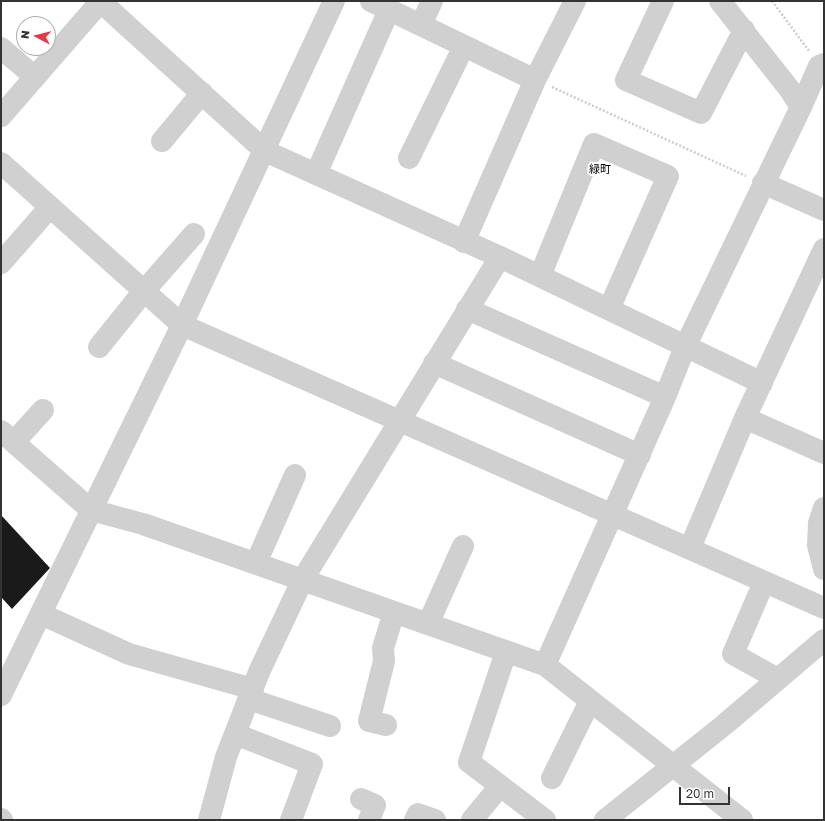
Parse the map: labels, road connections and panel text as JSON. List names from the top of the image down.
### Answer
{
  "districts": ["緑町"],
  "scale_bar": "20 m",
  "north": "left"
}
